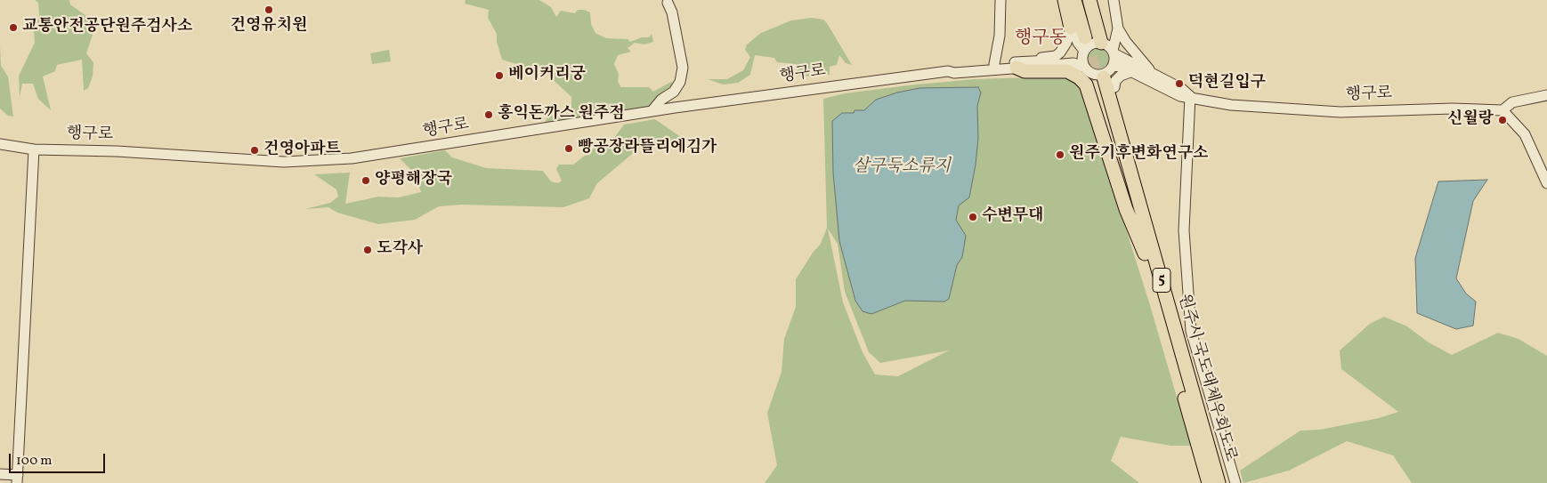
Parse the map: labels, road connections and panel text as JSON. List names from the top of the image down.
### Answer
{
  "streets": {
    "highway": ["5", "원주시 국도대체우회도로"],
    "street": ["행구로"]
  },
  "crossings": [
    ["행구로", "원주시 국도대체우회도로"]
  ],
  "districts": ["행구동"],
  "water": ["살구둑소류지"],
  "places": [
    "건영유치원",
    "교통안전공단원주검사소",
    "베이커리궁",
    "덕현길입구",
    "홍익돈까스 원주점",
    "신월랑",
    "빵공장라뜰리에김가",
    "건영아파트",
    "원주기후변화연구소",
    "양평해장국",
    "수변무대",
    "도각사"
  ],
  "scale_bar": "100 m"
}
